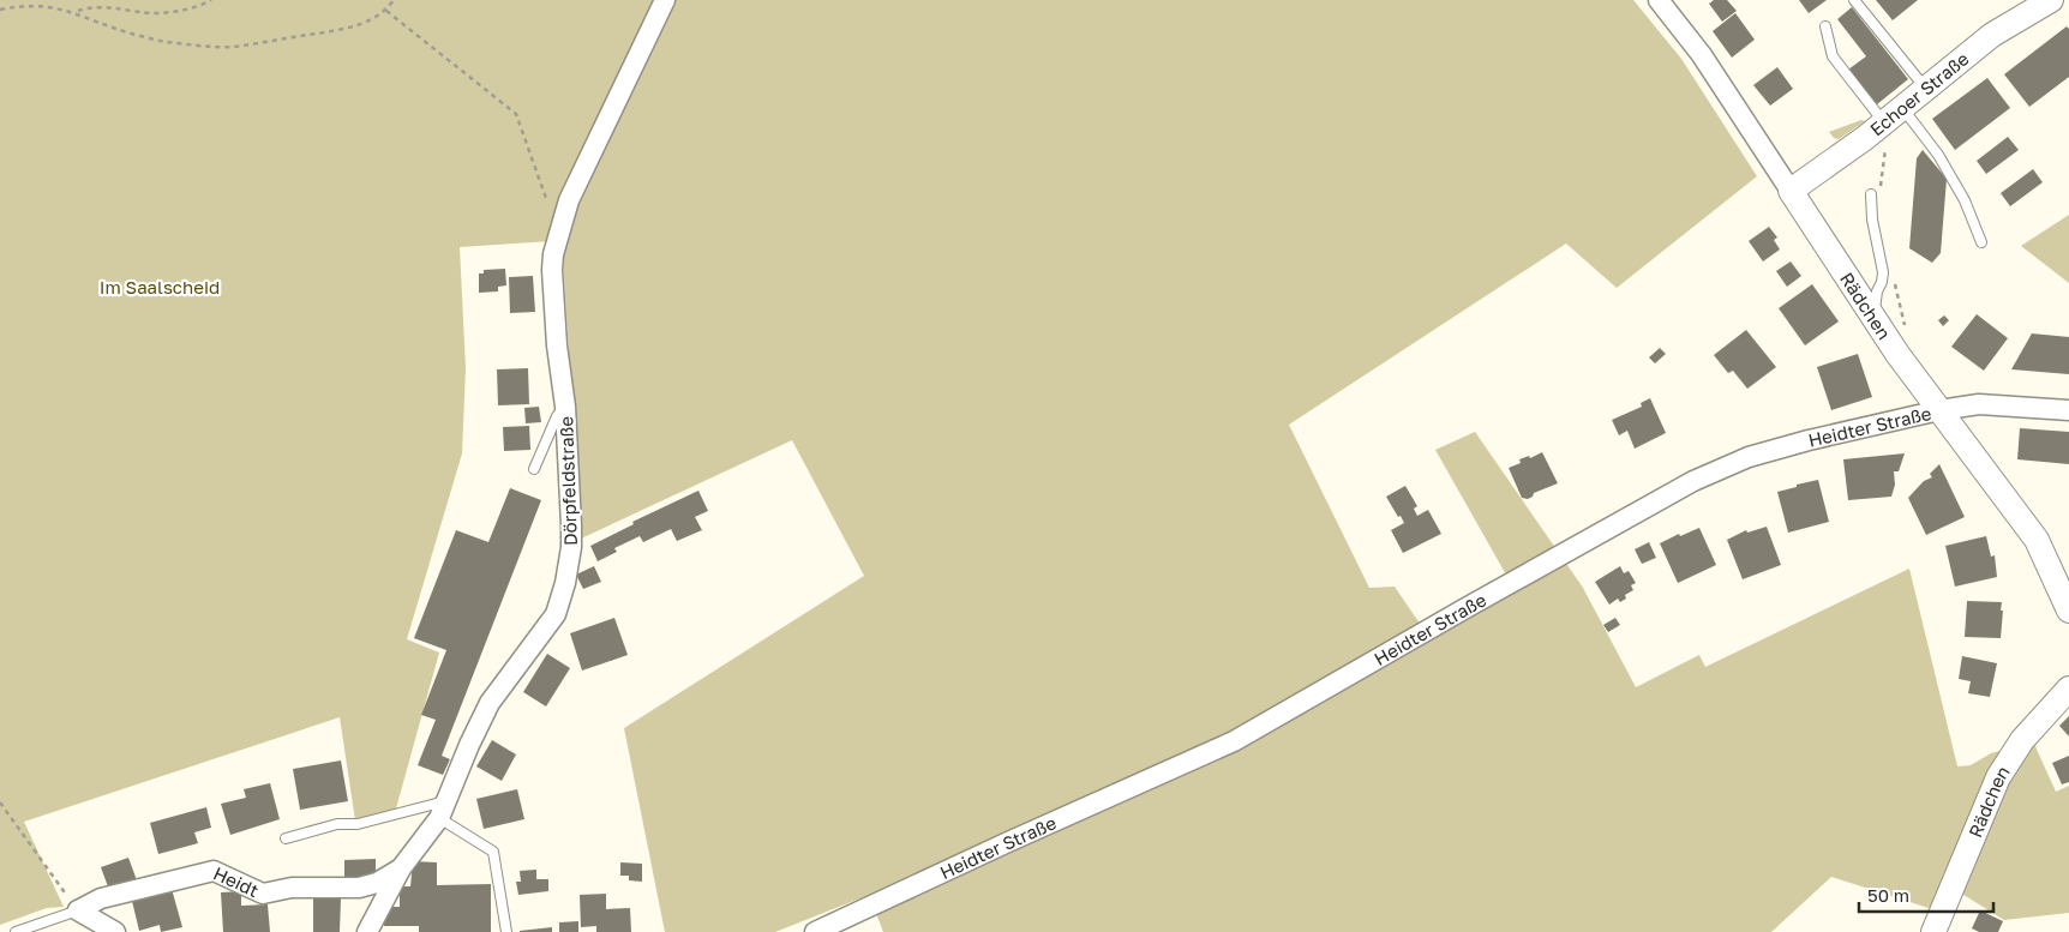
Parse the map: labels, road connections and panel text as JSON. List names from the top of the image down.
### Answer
{
  "streets": {
    "street": [
      "Echoer Straße",
      "Rädchen",
      "Heidter Straße",
      "Dörpfeldstraße",
      "Heidt"
    ]
  },
  "crossings": [
    ["Echoer Straße", "Rädchen"],
    ["Rädchen", "Heidter Straße"],
    ["Dörpfeldstraße", "Heidt"]
  ],
  "parks": ["Im Saalscheid"],
  "scale_bar": "50 m"
}
